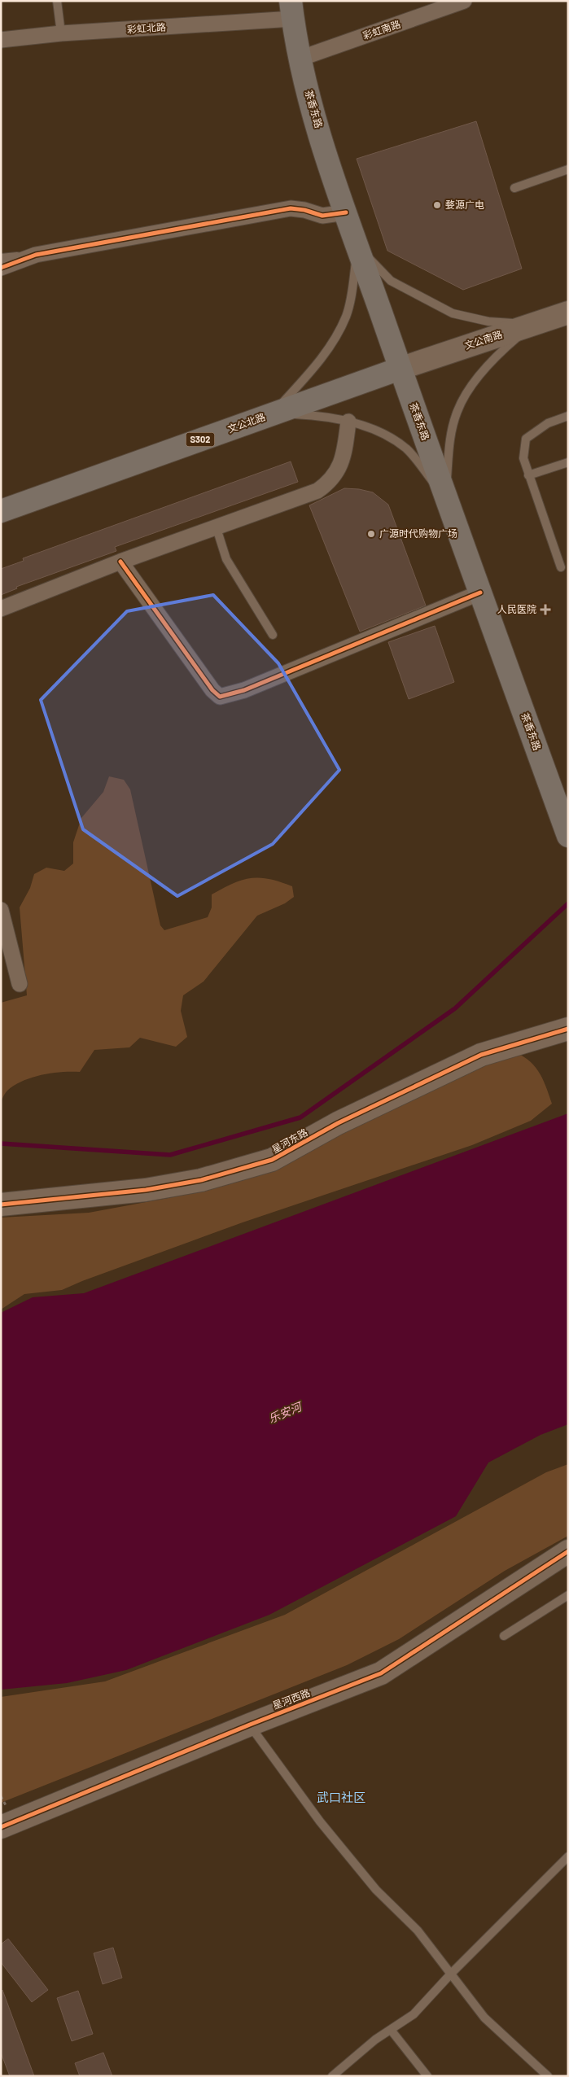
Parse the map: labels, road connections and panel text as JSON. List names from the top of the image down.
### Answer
{
  "streets": {
    "main road": ["茶香东路", "文公北路", "S302"],
    "street": [
      "彩虹北路",
      "彩虹南路",
      "文公南路",
      "星河东路",
      "星河西路"
    ]
  },
  "crossings": [
    ["彩虹北路", "茶香东路"],
    ["彩虹南路", "茶香东路"],
    ["茶香东路", "文公南路"],
    ["茶香东路", "文公北路"],
    ["文公南路", "文公北路"]
  ],
  "districts": ["武口社区"],
  "water": ["乐安河"],
  "places": {
    "other": ["婺源广电", "广源时代购物广场"],
    "health": ["人民医院"]
  }
}
